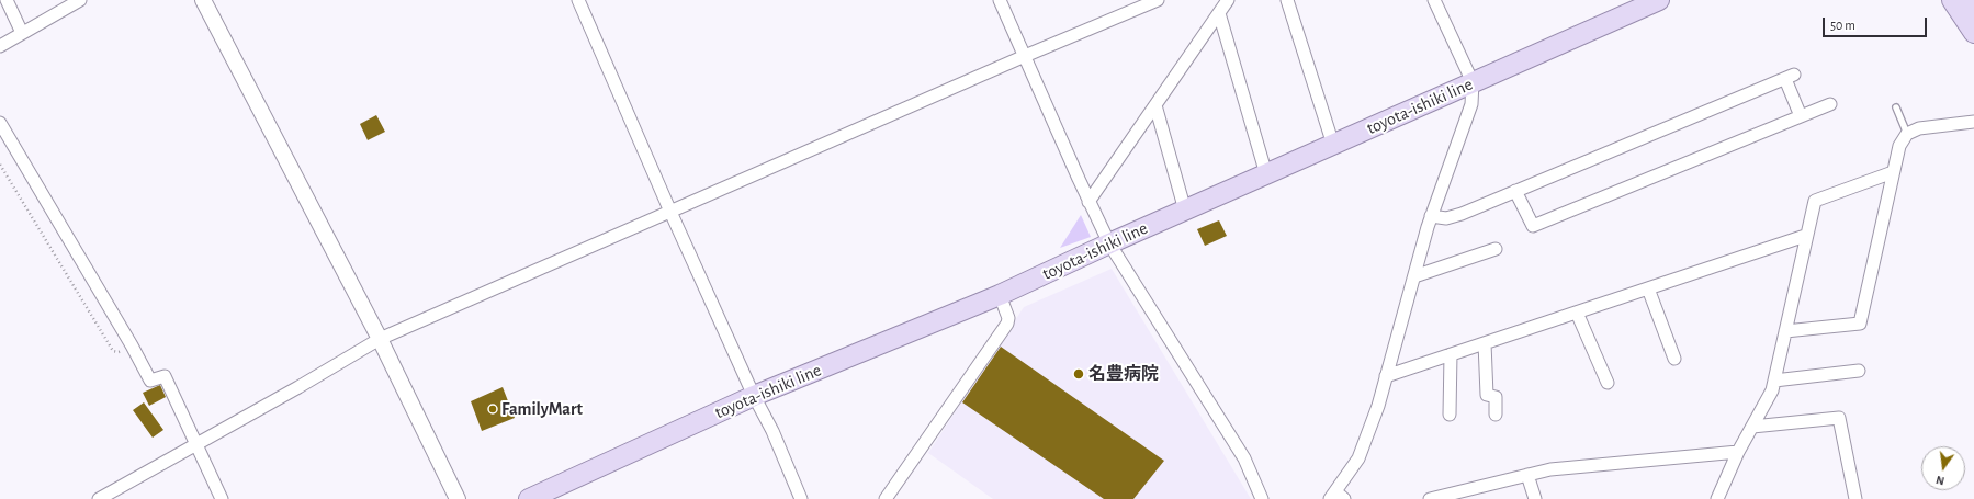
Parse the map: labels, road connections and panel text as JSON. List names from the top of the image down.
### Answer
{
  "streets": {
    "main road": ["toyota-ishiki line"]
  },
  "places": ["名豊病院", "FamilyMart"],
  "scale_bar": "50 m",
  "north": "bottom"
}
